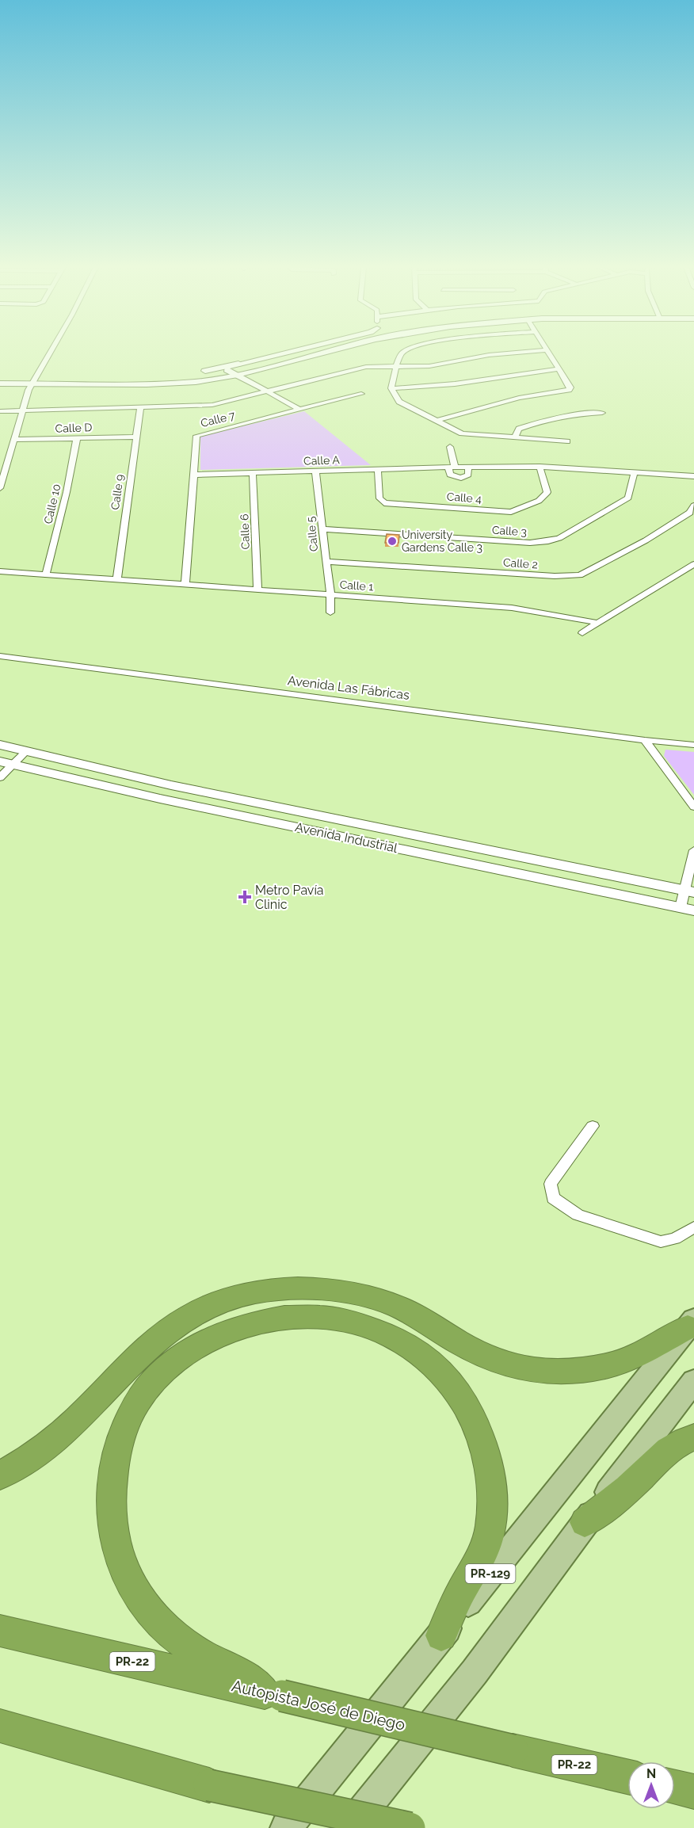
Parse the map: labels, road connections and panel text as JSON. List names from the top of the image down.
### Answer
{
  "streets": {
    "highway": ["PR-22", "Autopista José de Diego"],
    "main road": ["PR-129"],
    "street": [
      "Calle 7",
      "Calle D",
      "Calle A",
      "Calle 9",
      "Calle 4",
      "Calle 10",
      "Calle 3",
      "Calle 6",
      "Calle 5",
      "Calle 2",
      "Calle 1",
      "Avenida Las Fábricas",
      "Avenida Industrial"
    ]
  },
  "crossings": [
    ["Calle 7", "Calle A"],
    ["Calle 7", "Calle 1"],
    ["Calle D", "Calle 9"],
    ["Calle D", "Calle 10"],
    ["Calle A", "Calle 4"],
    ["Calle A", "Calle 3"],
    ["Calle A", "Calle 6"],
    ["Calle A", "Calle 5"],
    ["Calle 9", "Calle 1"],
    ["Calle 10", "Calle 1"],
    ["Calle 3", "Calle 5"],
    ["Calle 6", "Calle 1"],
    ["Calle 5", "Calle 2"],
    ["Calle 5", "Calle 1"]
  ],
  "places": {
    "other": ["University Gardens Calle 3"],
    "health": ["Metro Pavía Clinic"]
  },
  "north": "top"
}
